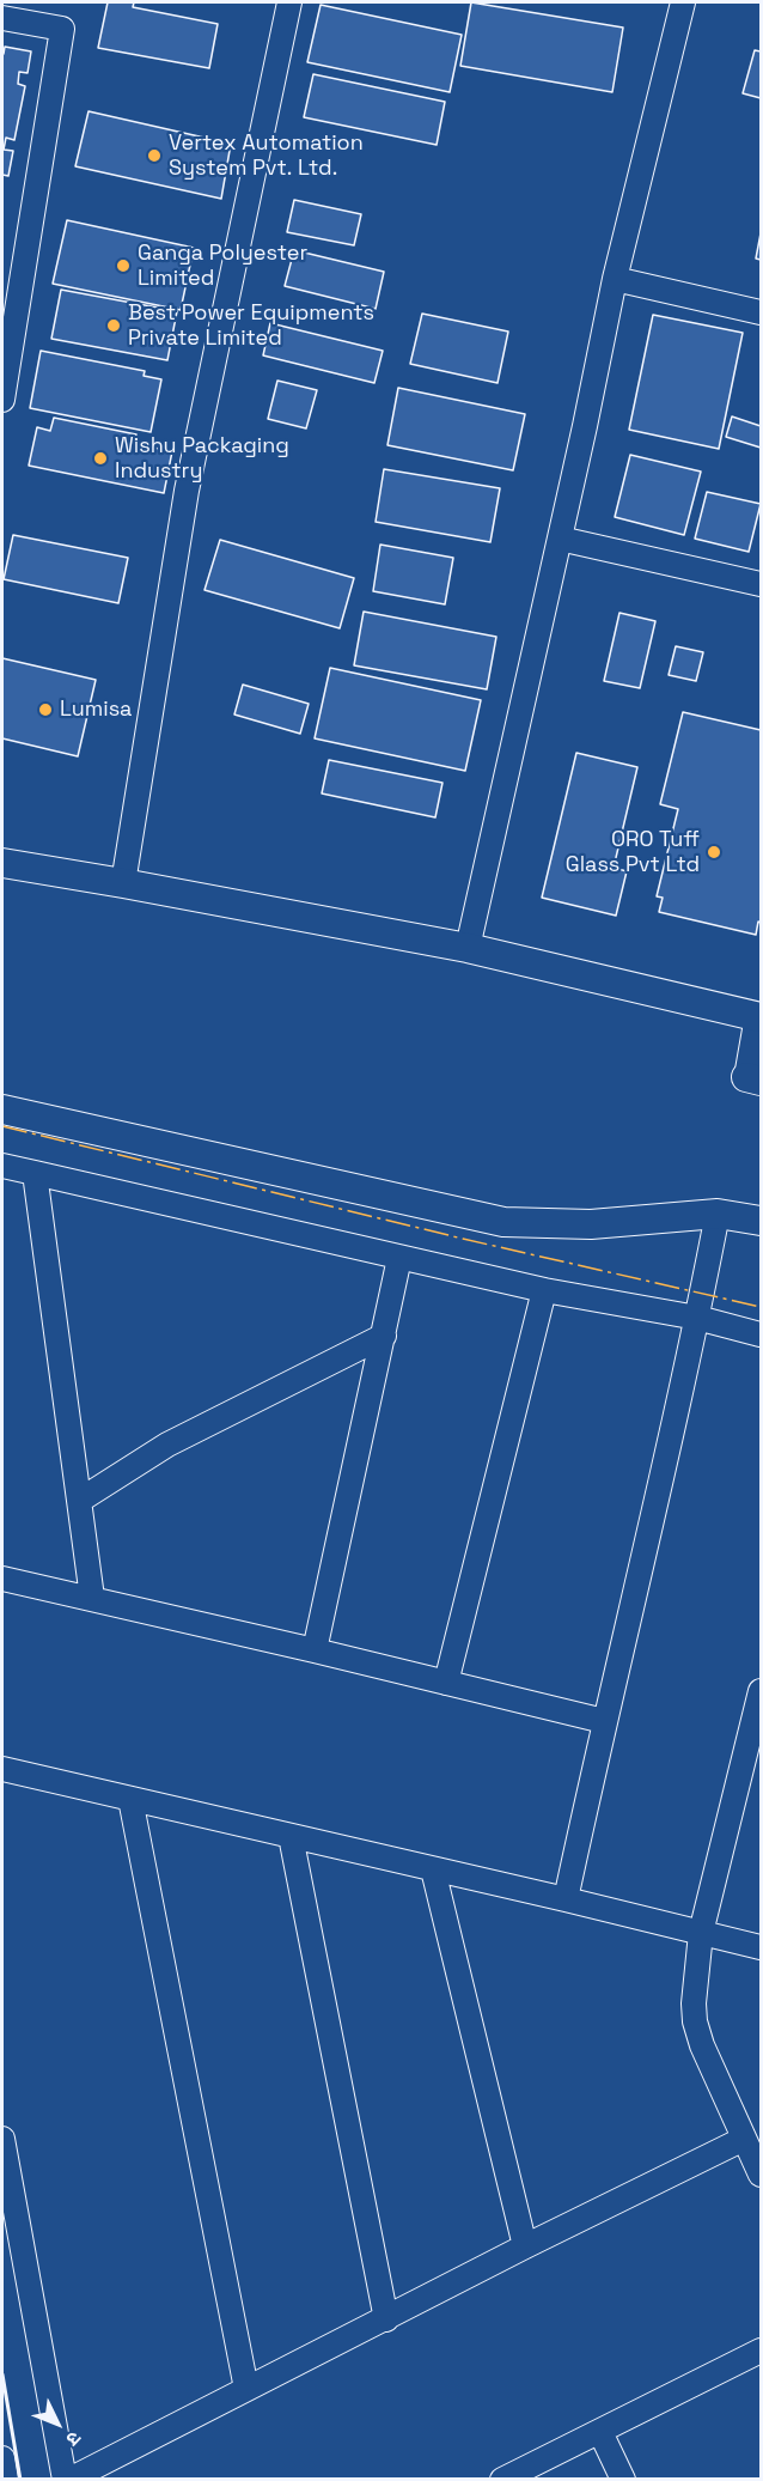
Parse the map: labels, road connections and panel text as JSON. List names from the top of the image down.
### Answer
{
  "places": [
    "Vertex Automation System Pvt. Ltd.",
    "Ganga Polyester Limited",
    "Best Power Equipments Private Limited",
    "Wishu Packaging Industry",
    "Lumisa",
    "ORO Tuff Glass Pvt Ltd"
  ],
  "north": "bottom right"
}
